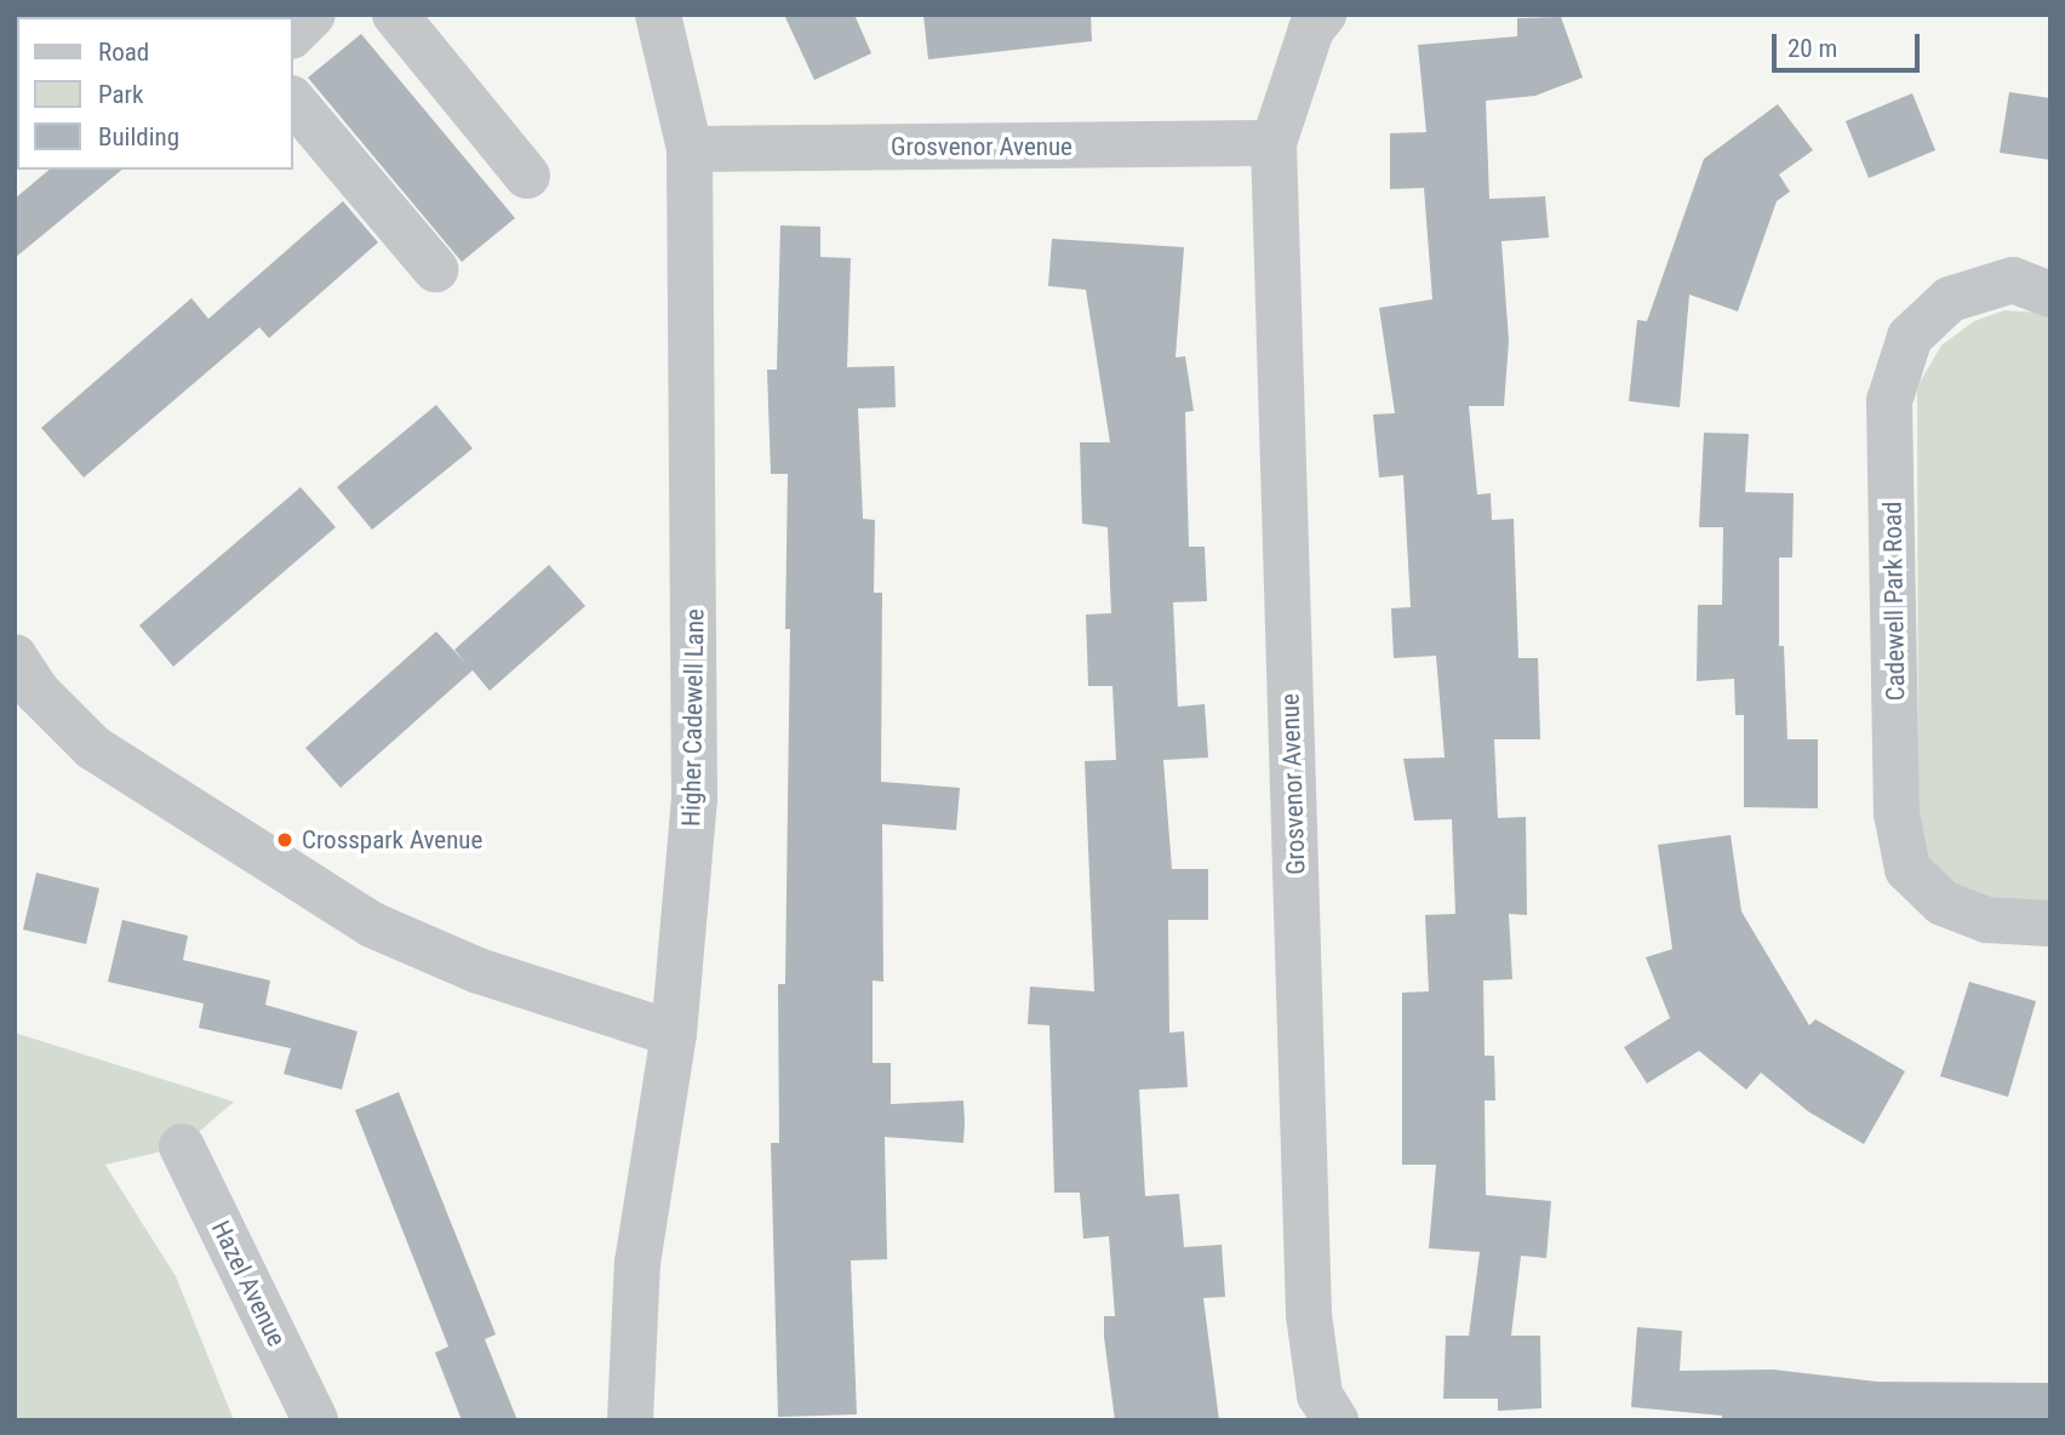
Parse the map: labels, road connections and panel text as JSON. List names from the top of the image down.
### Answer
{
  "streets": {
    "street": [
      "Grosvenor Avenue",
      "Cadewell Park Road",
      "Higher Cadewell Lane",
      "Hazel Avenue"
    ]
  },
  "crossings": [
    ["Grosvenor Avenue", "Higher Cadewell Lane"]
  ],
  "places": ["Crosspark Avenue"],
  "legend": ["Road", "Park", "Building"],
  "scale_bar": "20 m"
}
